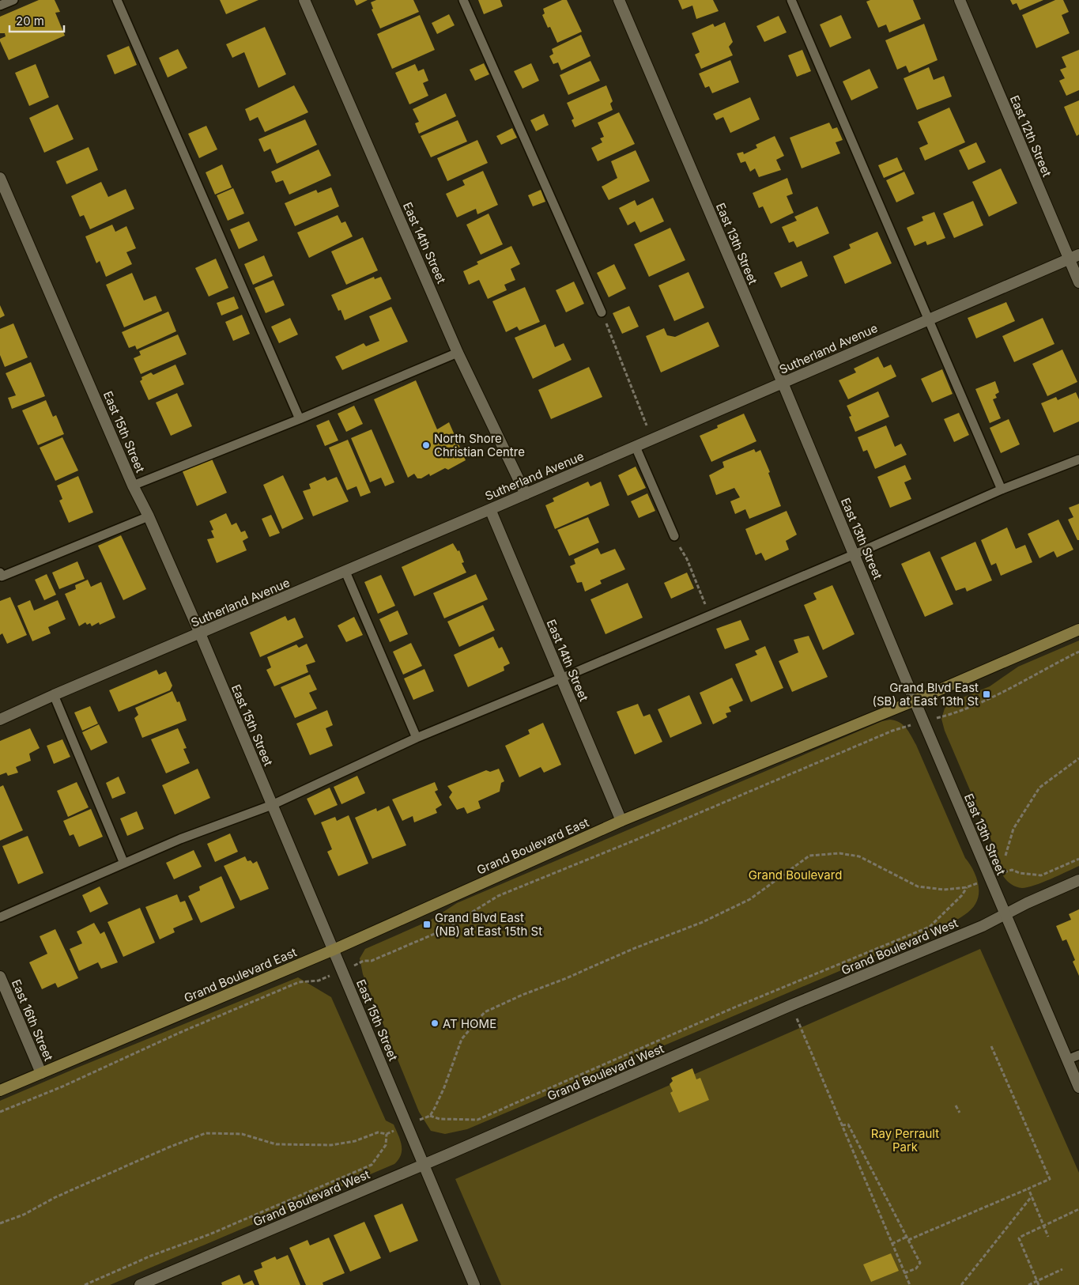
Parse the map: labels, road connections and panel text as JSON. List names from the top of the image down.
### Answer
{
  "streets": {
    "main road": ["Grand Boulevard East"],
    "street": [
      "East 12th Street",
      "East 14th Street",
      "East 13th Street",
      "Sutherland Avenue",
      "East 15th Street",
      "Grand Boulevard West",
      "East 16th Street"
    ]
  },
  "crossings": [
    ["East 12th Street", "Sutherland Avenue"],
    ["East 14th Street", "Sutherland Avenue"],
    ["East 14th Street", "Grand Boulevard East"],
    ["East 13th Street", "Sutherland Avenue"],
    ["East 13th Street", "Grand Boulevard East"],
    ["East 13th Street", "Grand Boulevard West"],
    ["Sutherland Avenue", "East 15th Street"],
    ["East 15th Street", "Grand Boulevard East"],
    ["East 15th Street", "Grand Boulevard West"],
    ["Grand Boulevard East", "East 16th Street"]
  ],
  "parks": ["Grand Boulevard", "Ray Perrault Park"],
  "places": {
    "other": ["North Shore Christian Centre", "AT HOME"],
    "transit": ["Grand Blvd East (SB) at East 13th St", "Grand Blvd East (NB) at East 15th St"]
  },
  "scale_bar": "20 m"
}
